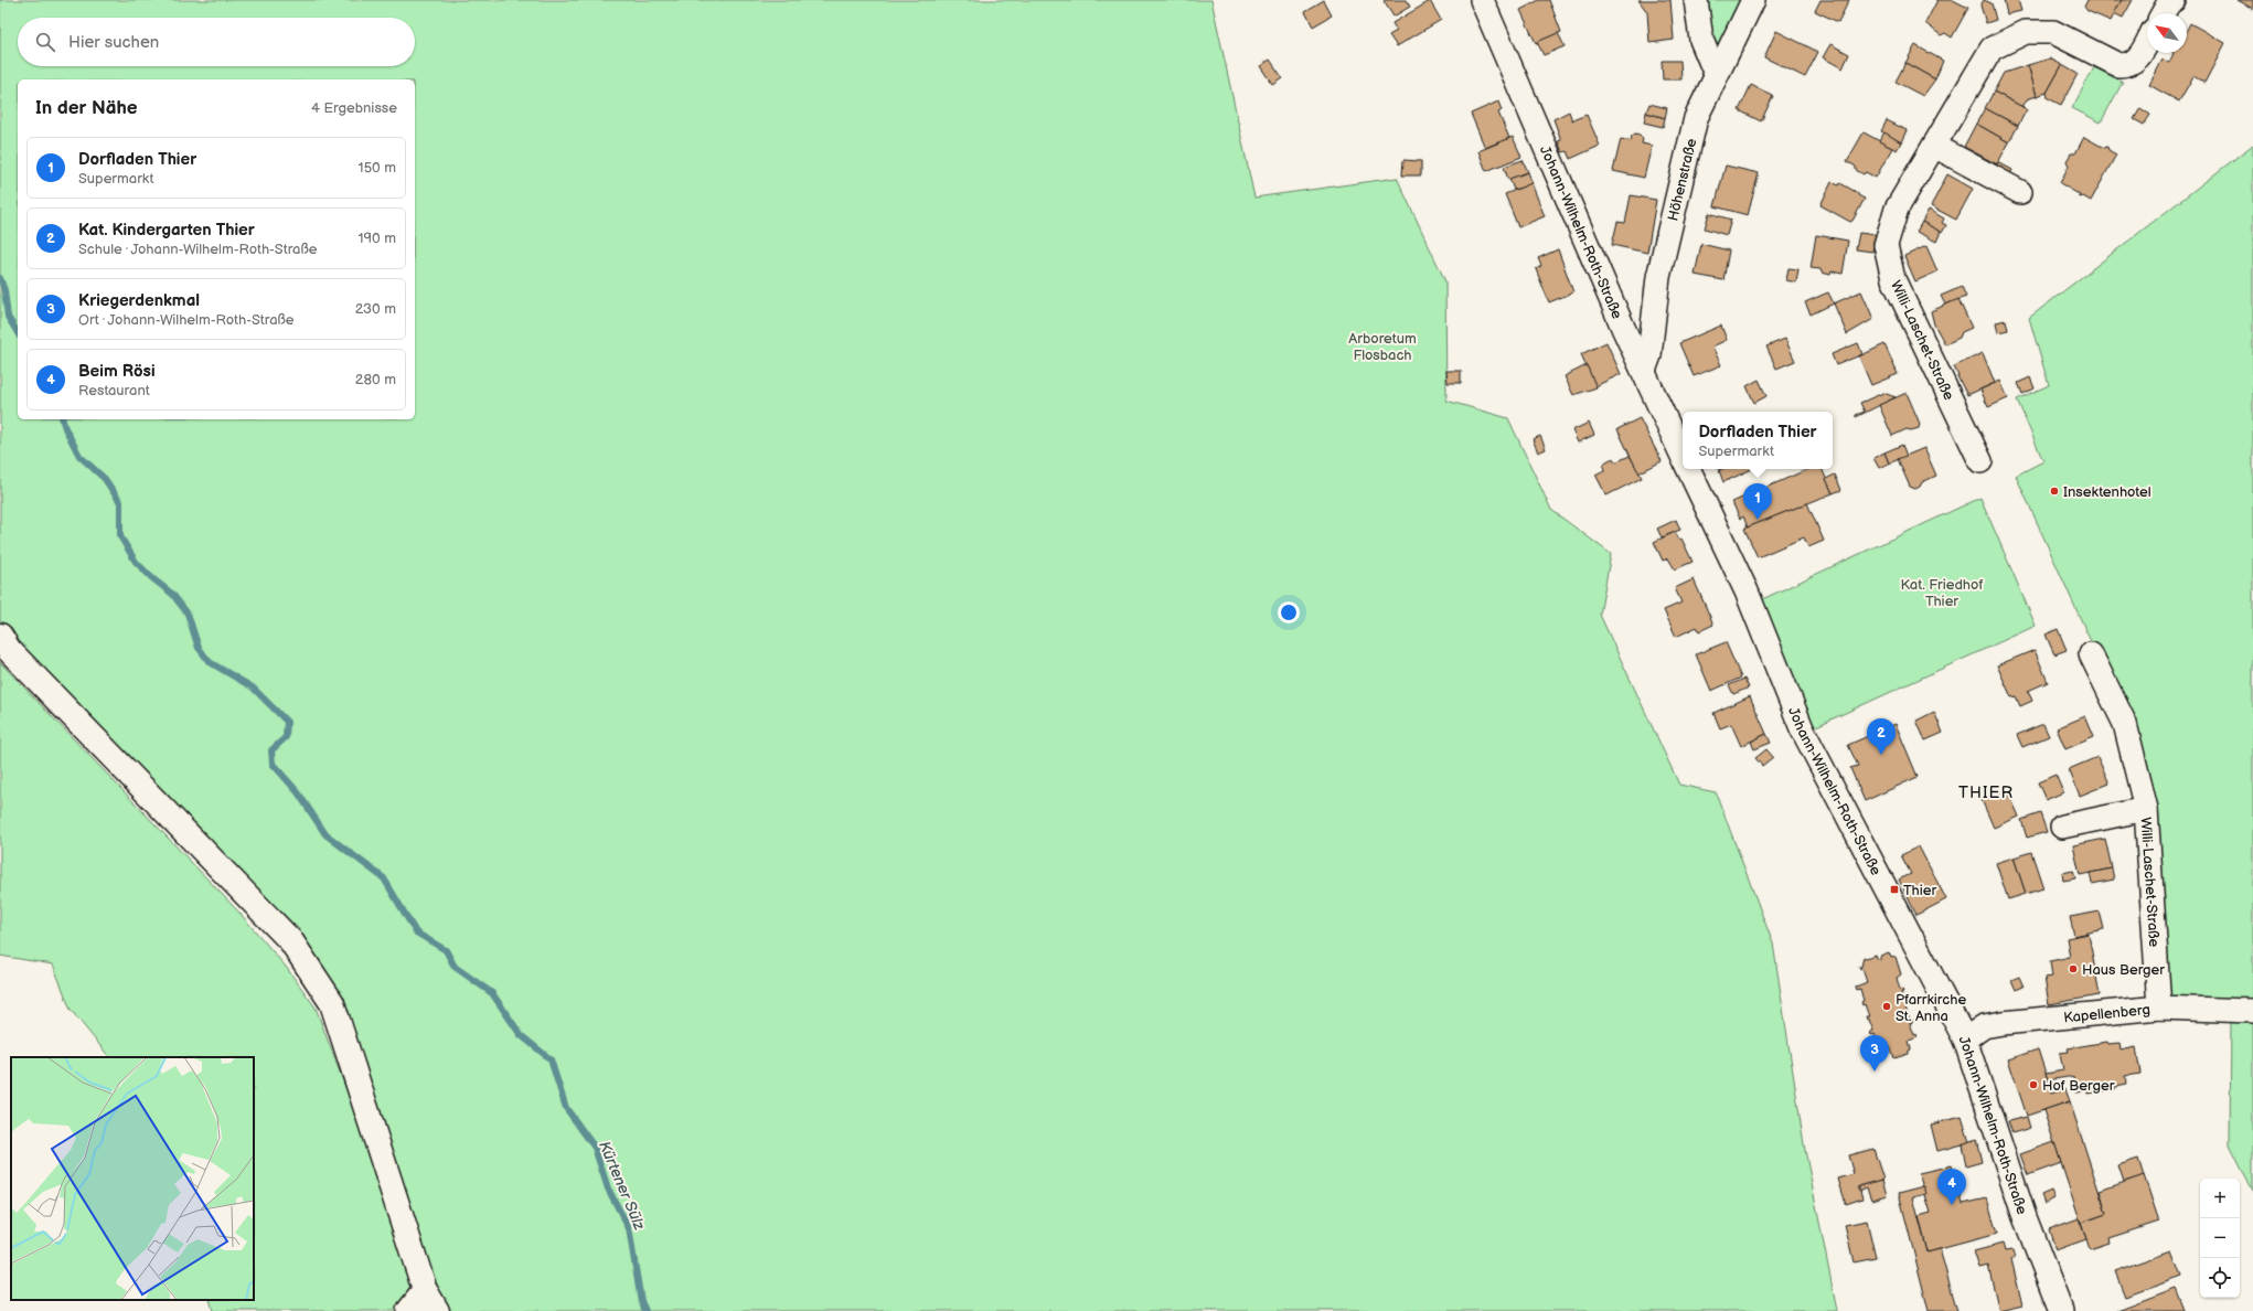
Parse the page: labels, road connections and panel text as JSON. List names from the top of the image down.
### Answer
{
  "streets": {
    "street": [
      "Höhenstraße",
      "Johann-Wilhelm-Roth-Straße",
      "Willi-Laschet-Straße",
      "Kapellenberg"
    ]
  },
  "crossings": [
    ["Höhenstraße", "Johann-Wilhelm-Roth-Straße"],
    ["Johann-Wilhelm-Roth-Straße", "Kapellenberg"],
    ["Willi-Laschet-Straße", "Kapellenberg"]
  ],
  "districts": ["THIER"],
  "water": ["Kürtener Sülz"],
  "parks": ["Arboretum Flosbach", "Kat. Friedhof Thier"],
  "places": {
    "other": [
      "Insektenhotel",
      "Haus Berger",
      "Pfarrkirche St. Anna",
      "Hof Berger"
    ],
    "transit": ["Thier"]
  },
  "north": "top left",
  "page": {
    "search": "Hier suchen",
    "heading": ["In der Nähe", "4 Ergebnisse"],
    "list": [
      {
        "mark": "1",
        "name": "Dorfladen Thier",
        "note": "Supermarkt",
        "value": "150 m"
      },
      {
        "mark": "2",
        "name": "Kat. Kindergarten Thier",
        "note": "Schule · Johann-Wilhelm-Roth-Straße",
        "value": "190 m"
      },
      {
        "mark": "3",
        "name": "Kriegerdenkmal",
        "note": "Ort · Johann-Wilhelm-Roth-Straße",
        "value": "230 m"
      },
      {
        "mark": "4",
        "name": "Beim Rösi",
        "note": "Restaurant",
        "value": "280 m"
      }
    ],
    "popup": ["Dorfladen Thier", "Supermarkt"],
    "pins": [
      "1",
      "2",
      "3",
      "4"
    ],
    "map_buttons": ["+", "−"]
  }
}
